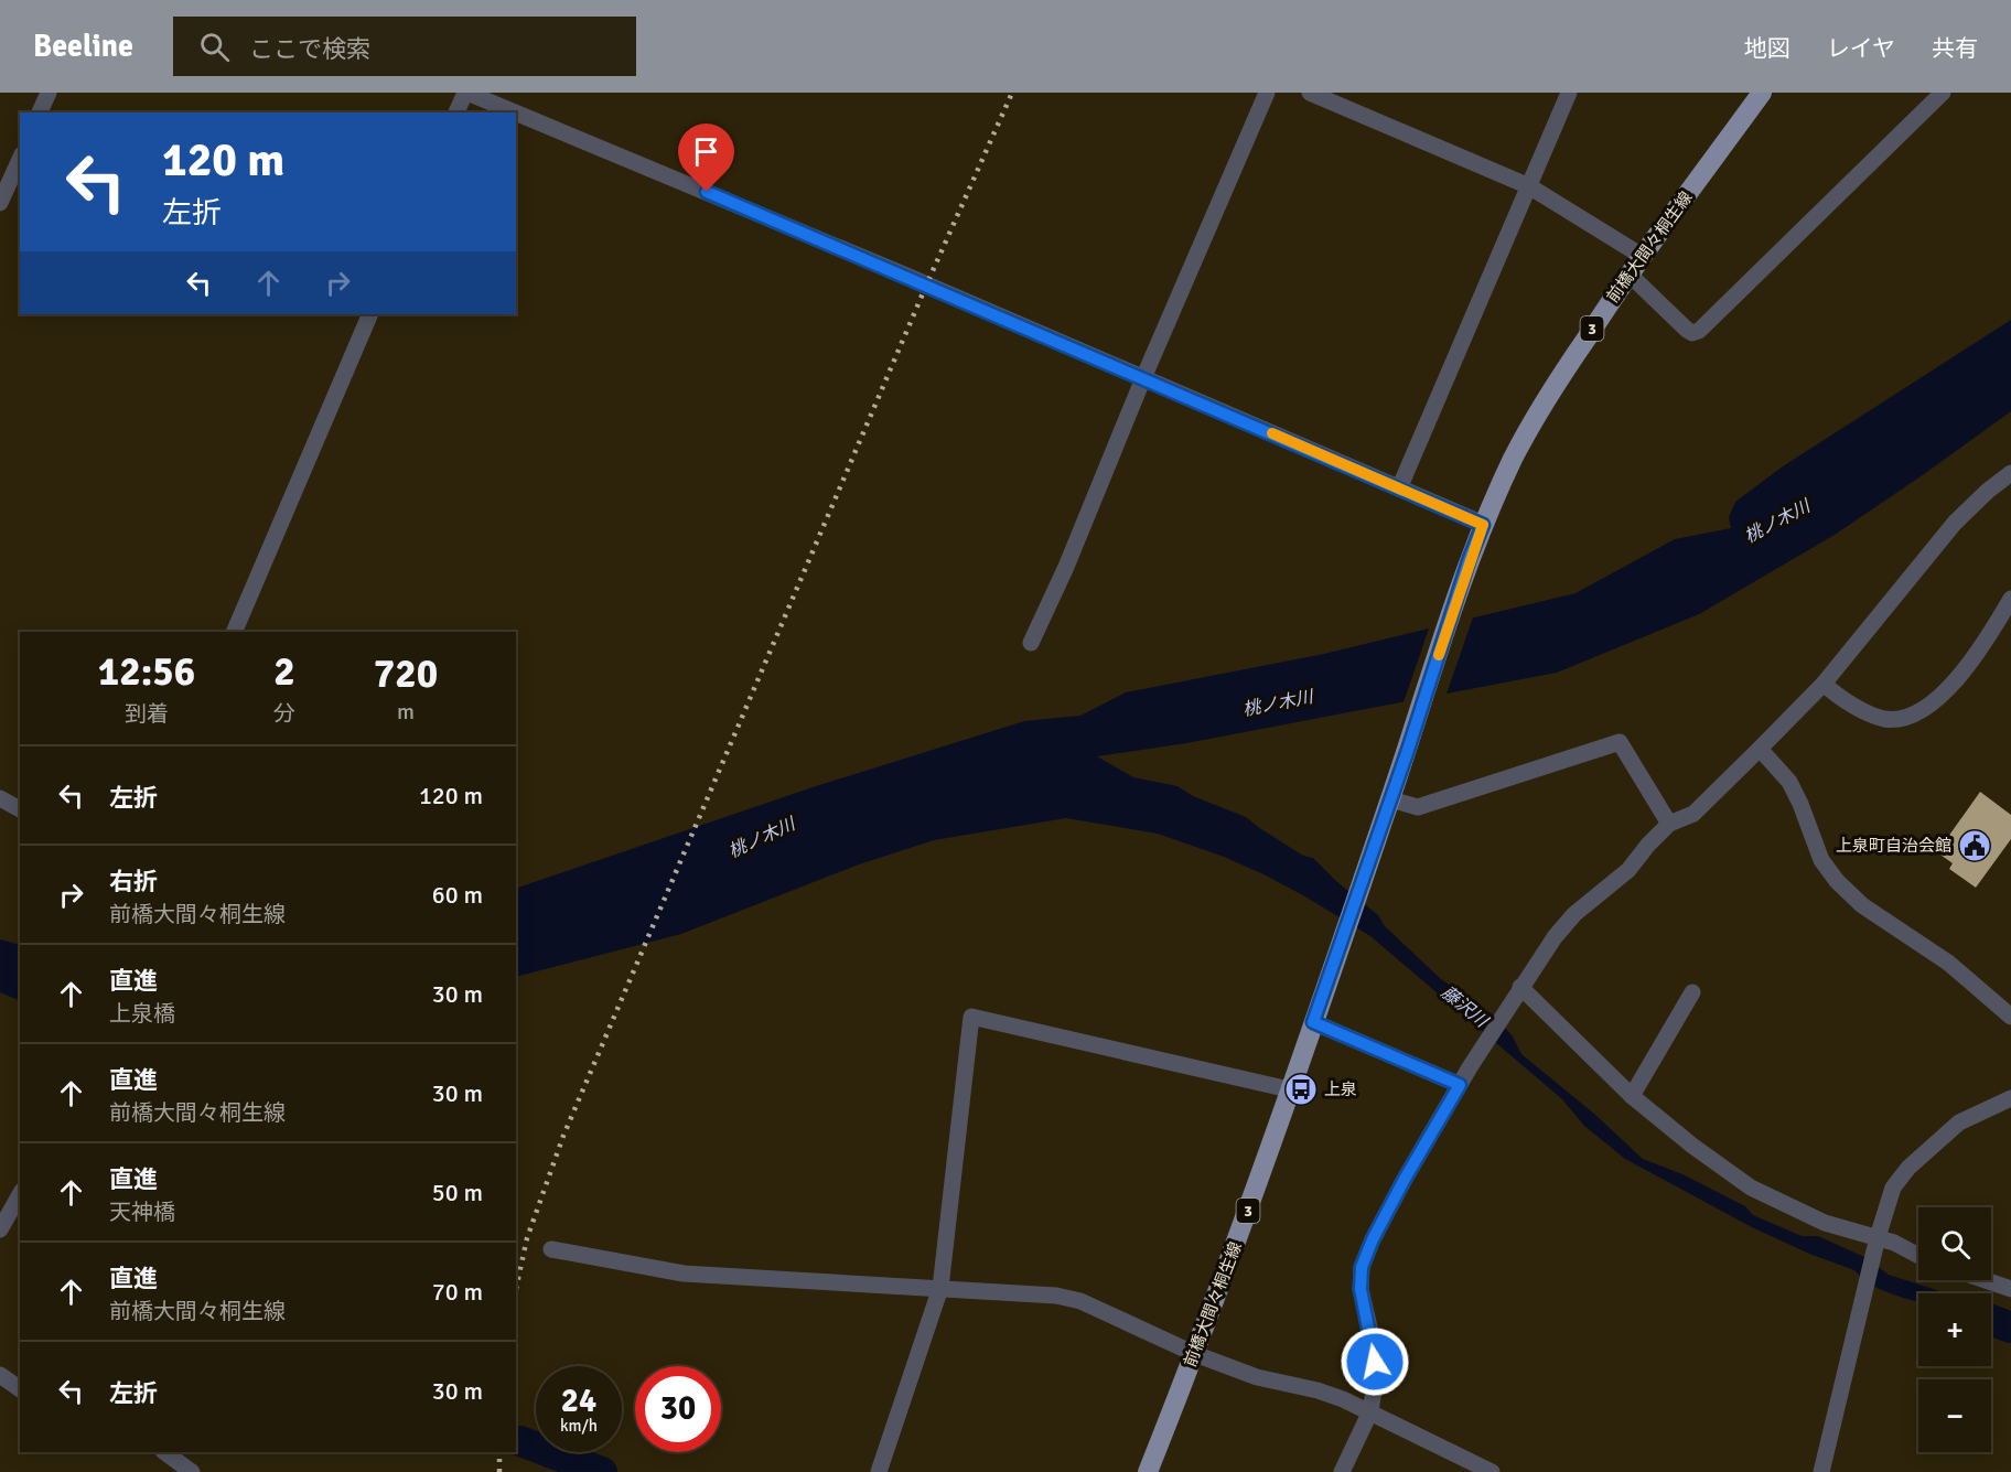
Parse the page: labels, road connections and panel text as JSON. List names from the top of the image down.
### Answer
{
  "streets": {
    "main road": ["前橋大間々桐生線", "3"]
  },
  "water": ["桃ノ木川", "藤沢川"],
  "places": {
    "public building": ["上泉町自治会館"],
    "bus stop": ["上泉"]
  },
  "page": {
    "header": "Beeline",
    "search": "ここで検索",
    "nav": ["地図", "レイヤ", "共有"],
    "turn": ["120 m", "左折"],
    "eta": [
      "12:56",
      "到着",
      "2",
      "分",
      "720",
      "m"
    ],
    "list": [
      {
        "name": "左折",
        "value": "120 m"
      },
      {
        "name": "右折",
        "note": "前橋大間々桐生線",
        "value": "60 m"
      },
      {
        "name": "直進",
        "note": "上泉橋",
        "value": "30 m"
      },
      {
        "name": "直進",
        "note": "前橋大間々桐生線",
        "value": "30 m"
      },
      {
        "name": "直進",
        "note": "天神橋",
        "value": "50 m"
      },
      {
        "name": "直進",
        "note": "前橋大間々桐生線",
        "value": "70 m"
      },
      {
        "name": "左折",
        "value": "30 m"
      }
    ],
    "map_buttons": ["+", "−"],
    "speed": "24 km/h",
    "limit": "30"
  }
}
